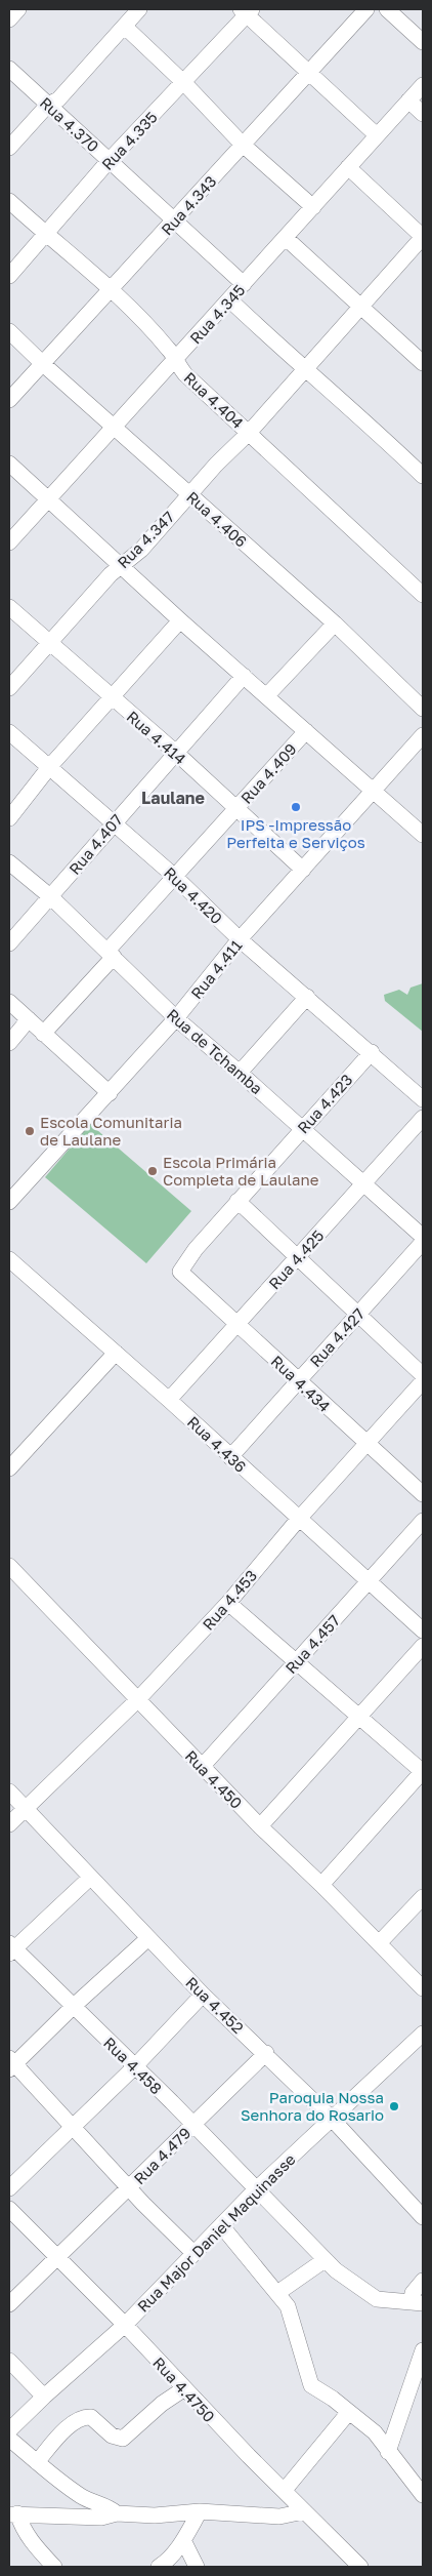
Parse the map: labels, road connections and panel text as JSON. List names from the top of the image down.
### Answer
{
  "streets": {
    "street": [
      "Rua 4.370",
      "Rua 4.335",
      "Rua 4.343",
      "Rua 4.345",
      "Rua 4.404",
      "Rua 4.406",
      "Rua 4.347",
      "Rua 4.414",
      "Rua 4.409",
      "Rua 4.407",
      "Rua 4.420",
      "Rua 4.411",
      "Rua de Tchamba",
      "Rua 4.423",
      "Rua 4.425",
      "Rua 4.427",
      "Rua 4.434",
      "Rua 4.436",
      "Rua 4.453",
      "Rua 4.457",
      "Rua 4.450",
      "Rua 4.452",
      "Rua 4.458",
      "Rua 4.479",
      "Rua Major Daniel Maquinasse",
      "Rua 4.4750"
    ]
  },
  "crossings": [
    ["Rua 4.370", "Rua 4.335"],
    ["Rua 4.370", "Rua 4.343"],
    ["Rua 4.370", "Rua 4.345"],
    ["Rua 4.335", "Rua 4.404"],
    ["Rua 4.343", "Rua 4.404"],
    ["Rua 4.343", "Rua 4.406"],
    ["Rua 4.345", "Rua 4.404"],
    ["Rua 4.345", "Rua 4.406"],
    ["Rua 4.404", "Rua 4.347"],
    ["Rua 4.406", "Rua 4.347"],
    ["Rua 4.347", "Rua 4.414"],
    ["Rua 4.414", "Rua 4.409"],
    ["Rua 4.414", "Rua 4.407"],
    ["Rua 4.414", "Rua 4.411"],
    ["Rua 4.409", "Rua 4.420"],
    ["Rua 4.409", "Rua de Tchamba"],
    ["Rua 4.407", "Rua 4.420"],
    ["Rua 4.407", "Rua de Tchamba"],
    ["Rua 4.420", "Rua 4.411"],
    ["Rua 4.420", "Rua 4.423"],
    ["Rua 4.411", "Rua de Tchamba"],
    ["Rua de Tchamba", "Rua 4.423"],
    ["Rua de Tchamba", "Rua 4.425"],
    ["Rua 4.423", "Rua 4.434"],
    ["Rua 4.425", "Rua 4.434"],
    ["Rua 4.425", "Rua 4.436"],
    ["Rua 4.427", "Rua 4.434"],
    ["Rua 4.427", "Rua 4.436"],
    ["Rua 4.434", "Rua 4.453"],
    ["Rua 4.436", "Rua 4.453"],
    ["Rua 4.436", "Rua 4.457"],
    ["Rua 4.453", "Rua 4.450"],
    ["Rua 4.453", "Rua 4.452"],
    ["Rua 4.457", "Rua 4.450"],
    ["Rua 4.452", "Rua 4.479"],
    ["Rua 4.452", "Rua Major Daniel Maquinasse"],
    ["Rua 4.458", "Rua 4.479"],
    ["Rua 4.458", "Rua Major Daniel Maquinasse"],
    ["Rua 4.479", "Rua 4.4750"],
    ["Rua Major Daniel Maquinasse", "Rua 4.4750"]
  ],
  "districts": ["Laulane"],
  "places": [
    "IPS -Impressão Perfeita e Serviços",
    "Escola Comunitaria de Laulane",
    "Escola Primária Completa de Laulane",
    "Paroquia Nossa Senhora do Rosario"
  ]
}
